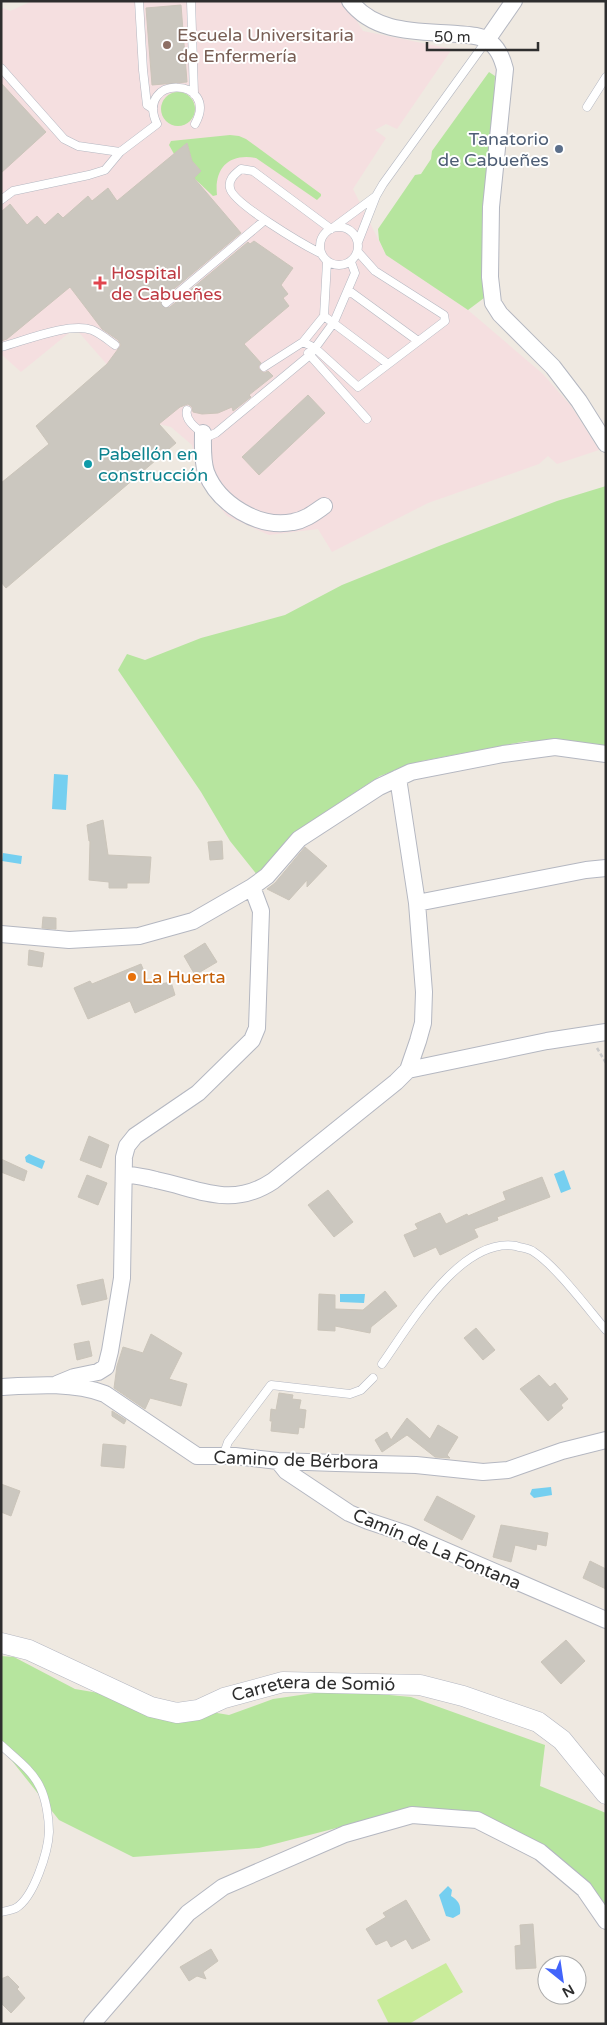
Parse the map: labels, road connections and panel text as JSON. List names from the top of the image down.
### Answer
{
  "streets": {
    "street": ["Camino de Bérbora", "Camín de La Fontana", "Carretera de Somió"]
  },
  "crossings": [
    ["Camino de Bérbora", "Camín de La Fontana"]
  ],
  "places": {
    "other": [
      "Escuela Universitaria de Enfermería",
      "Tanatorio de Cabueñes",
      "Pabellón en construcción",
      "La Huerta"
    ],
    "health": ["Hospital de Cabueñes"]
  },
  "scale_bar": "50 m",
  "north": "bottom right"
}
